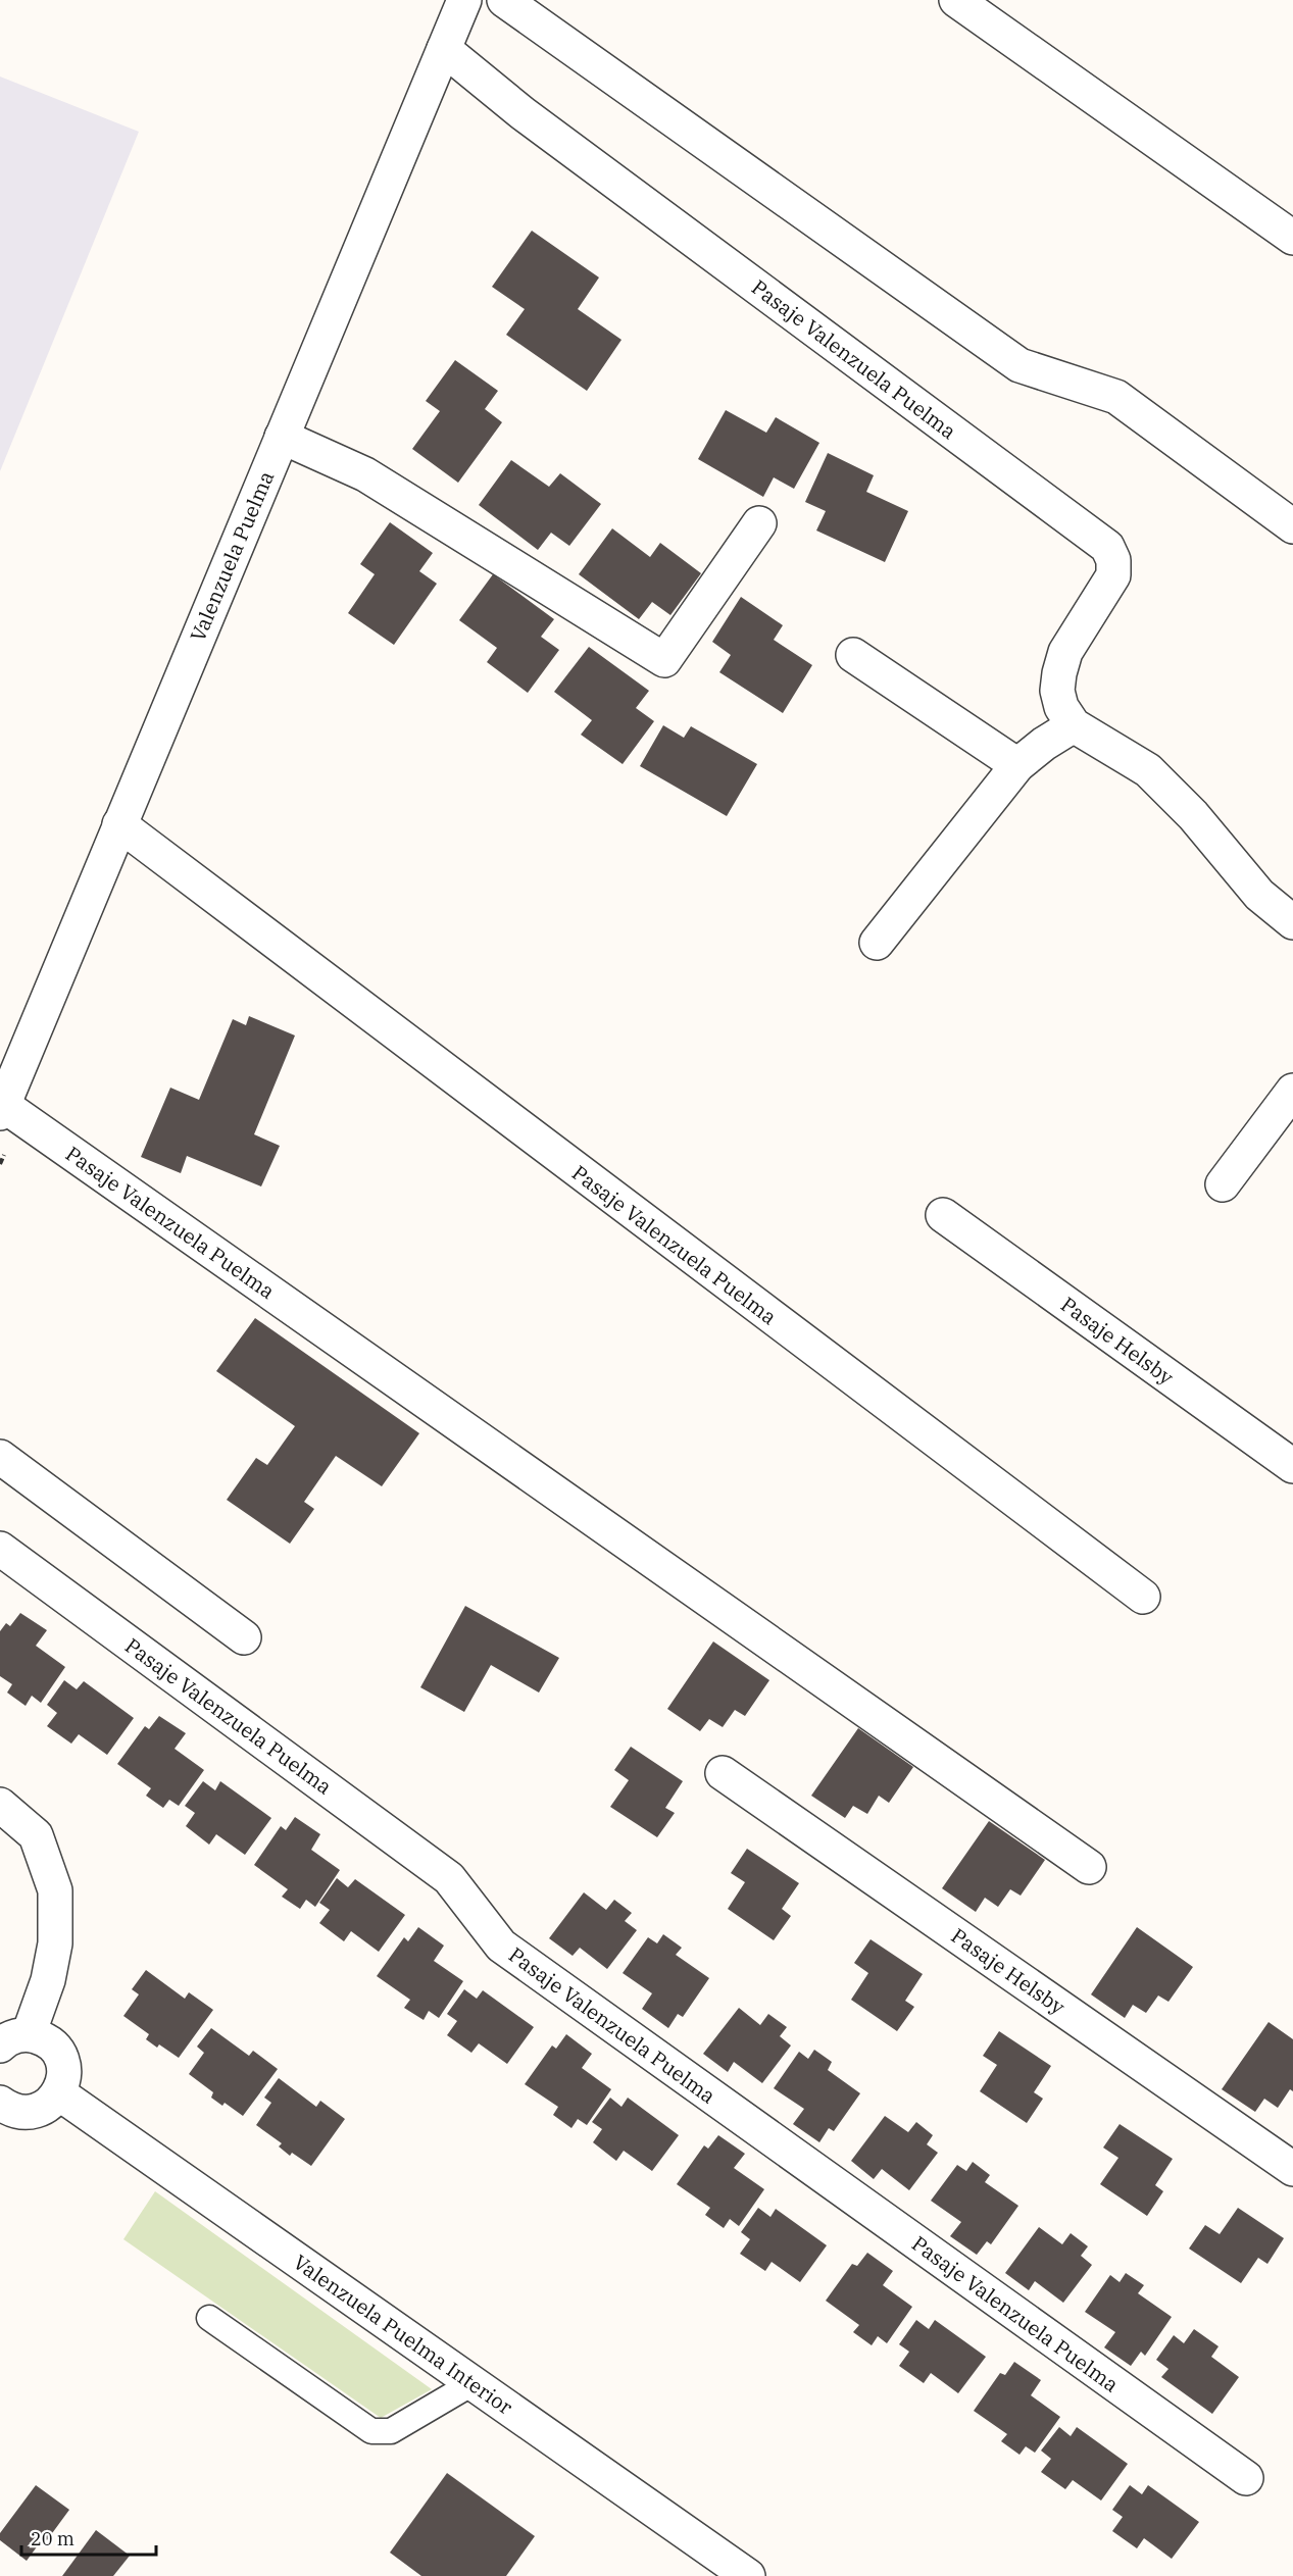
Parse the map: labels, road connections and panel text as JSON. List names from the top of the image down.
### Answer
{
  "streets": {
    "street": [
      "Pasaje Valenzuela Puelma",
      "Valenzuela Puelma",
      "Pasaje Helsby",
      "Valenzuela Puelma Interior"
    ]
  },
  "crossings": [
    ["Pasaje Valenzuela Puelma", "Valenzuela Puelma"]
  ],
  "scale_bar": "20 m"
}
